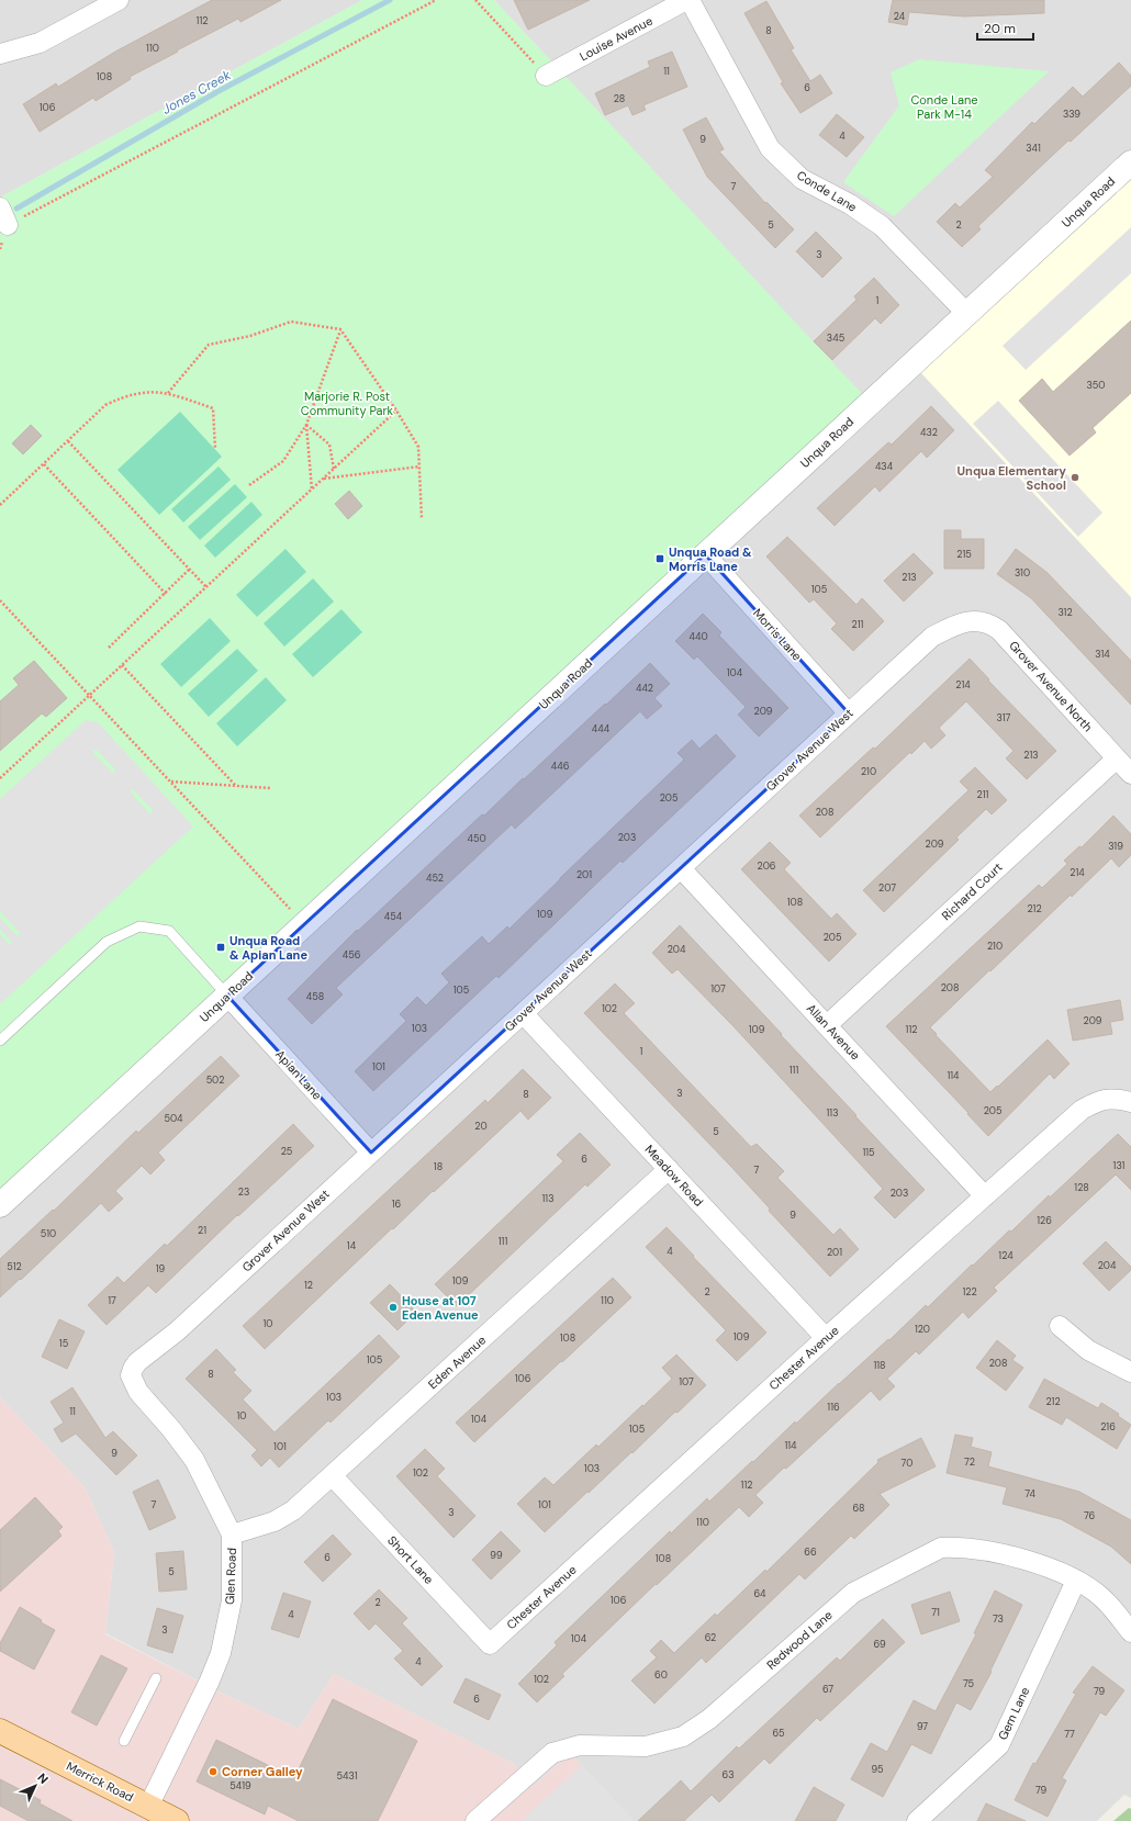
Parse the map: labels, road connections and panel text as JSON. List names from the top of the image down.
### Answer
{
  "streets": {
    "main road": ["Merrick Road"],
    "street": [
      "Louise Avenue",
      "Conde Lane",
      "Unqua Road",
      "Morris Lane",
      "Grover Avenue North",
      "Grover Avenue West",
      "Richard Court",
      "Allan Avenue",
      "Apian Lane",
      "Meadow Road",
      "Chester Avenue",
      "Eden Avenue",
      "Short Lane",
      "Glen Road",
      "Redwood Lane",
      "Gem Lane"
    ]
  },
  "crossings": [
    ["Conde Lane", "Unqua Road"],
    ["Unqua Road", "Morris Lane"],
    ["Unqua Road", "Apian Lane"],
    ["Morris Lane", "Grover Avenue West"],
    ["Grover Avenue North", "Grover Avenue West"],
    ["Grover Avenue North", "Richard Court"],
    ["Grover Avenue West", "Allan Avenue"],
    ["Grover Avenue West", "Apian Lane"],
    ["Grover Avenue West", "Meadow Road"],
    ["Grover Avenue West", "Glen Road"],
    ["Richard Court", "Allan Avenue"],
    ["Allan Avenue", "Chester Avenue"],
    ["Meadow Road", "Chester Avenue"],
    ["Meadow Road", "Eden Avenue"],
    ["Chester Avenue", "Short Lane"],
    ["Eden Avenue", "Short Lane"],
    ["Eden Avenue", "Glen Road"],
    ["Glen Road", "Merrick Road"],
    ["Redwood Lane", "Gem Lane"]
  ],
  "water": ["Jones Creek"],
  "parks": ["Conde Lane Park M-14", "Marjorie R. Post Community Park"],
  "places": {
    "other": ["Unqua Elementary School", "House at 107 Eden Avenue", "Corner Galley"],
    "transit": ["Unqua Road & Morris Lane", "Unqua Road & Apian Lane"]
  },
  "house_numbers": [
    "24",
    "112",
    "8",
    "110",
    "11",
    "108",
    "6",
    "28",
    "106",
    "339",
    "4",
    "9",
    "341",
    "7",
    "5",
    "2",
    "3",
    "1",
    "345",
    "350",
    "432",
    "434",
    "215",
    "310",
    "213",
    "105",
    "312",
    "211",
    "440",
    "314",
    "104",
    "214",
    "442",
    "209",
    "317",
    "444",
    "213",
    "446",
    "210",
    "211",
    "205",
    "208",
    "203",
    "450",
    "209",
    "319",
    "206",
    "214",
    "201",
    "452",
    "207",
    "108",
    "212",
    "109",
    "454",
    "205",
    "210",
    "204",
    "456",
    "208",
    "107",
    "105",
    "458",
    "102",
    "209",
    "103",
    "109",
    "112",
    "1",
    "101",
    "111",
    "114",
    "502",
    "3",
    "8",
    "205",
    "113",
    "504",
    "20",
    "5",
    "25",
    "115",
    "6",
    "131",
    "18",
    "7",
    "128",
    "23",
    "203",
    "113",
    "16",
    "9",
    "126",
    "21",
    "510",
    "111",
    "14",
    "4",
    "201",
    "124",
    "204",
    "512",
    "19",
    "109",
    "12",
    "2",
    "122",
    "17",
    "110",
    "10",
    "120",
    "109",
    "108",
    "15",
    "105",
    "208",
    "118",
    "8",
    "106",
    "107",
    "103",
    "212",
    "116",
    "11",
    "10",
    "104",
    "216",
    "105",
    "114",
    "101",
    "9",
    "72",
    "70",
    "103",
    "102",
    "112",
    "74",
    "7",
    "101",
    "68",
    "3",
    "76",
    "110",
    "66",
    "99",
    "6",
    "108",
    "5",
    "64",
    "106",
    "2",
    "71",
    "4",
    "73",
    "3",
    "62",
    "104",
    "69",
    "4",
    "60",
    "102",
    "75",
    "67",
    "79",
    "6",
    "97",
    "65",
    "77",
    "95",
    "63",
    "5431",
    "5419",
    "79"
  ],
  "scale_bar": "20 m",
  "north": "top right"
}
